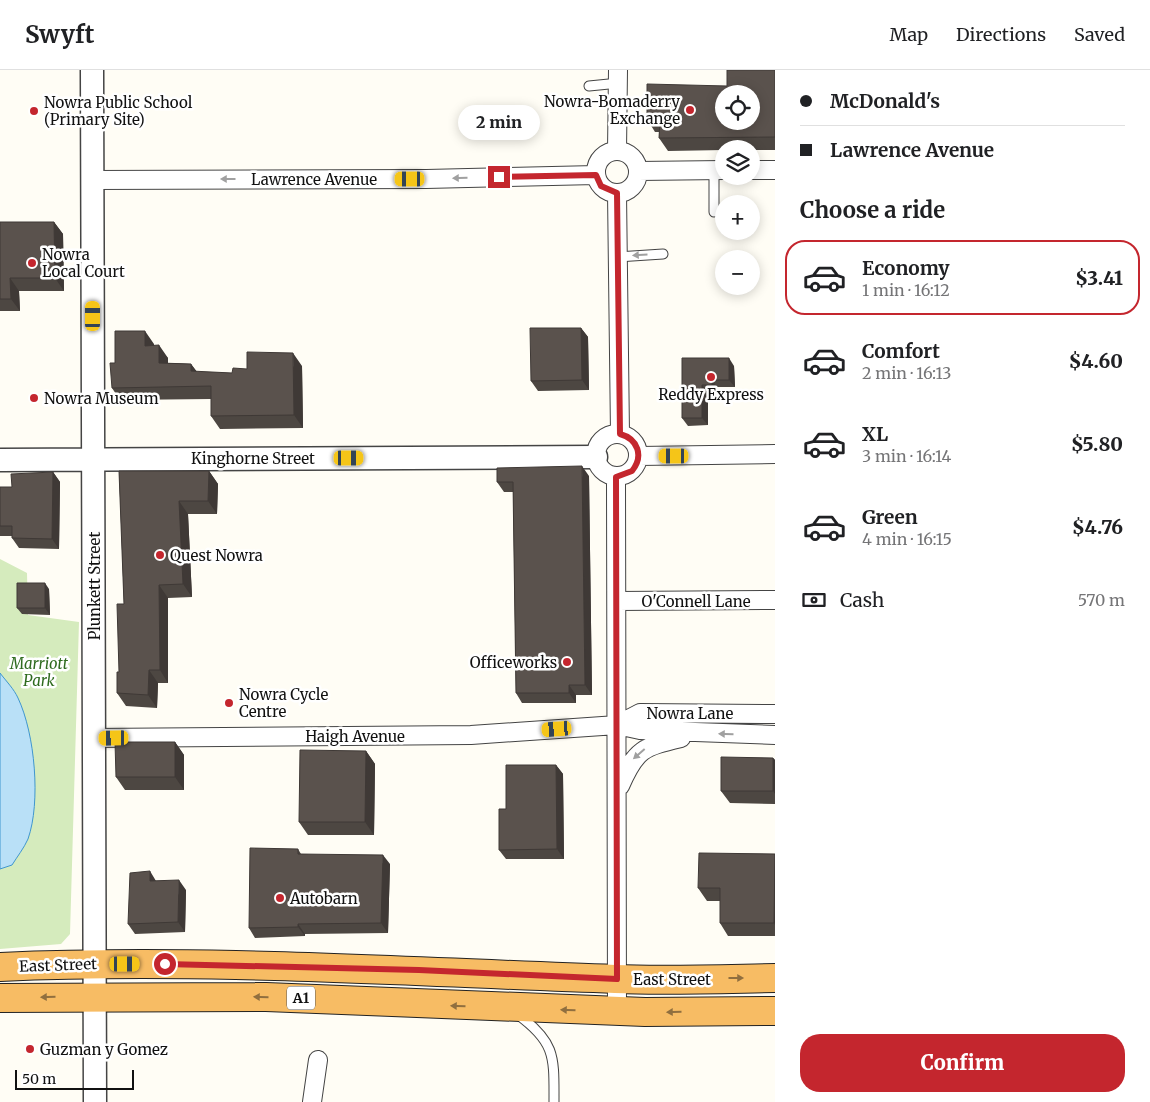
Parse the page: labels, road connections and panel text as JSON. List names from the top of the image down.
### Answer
{
  "streets": {
    "highway": ["East Street", "A1"],
    "street": [
      "Lawrence Avenue",
      "Kinghorne Street",
      "Plunkett Street",
      "O'Connell Lane",
      "Nowra Lane",
      "Haigh Avenue"
    ]
  },
  "crossings": [
    ["Lawrence Avenue", "Plunkett Street"],
    ["Kinghorne Street", "Plunkett Street"],
    ["Plunkett Street", "Haigh Avenue"],
    ["Plunkett Street", "East Street"],
    ["Nowra Lane", "Haigh Avenue"]
  ],
  "one_way": ["Lawrence Avenue"],
  "parks": ["Marriott Park"],
  "places": [
    "Nowra-Bomaderry Exchange",
    "Nowra Public School (Primary Site)",
    "Nowra Local Court",
    "Reddy Express",
    "Nowra Museum",
    "Quest Nowra",
    "Officeworks",
    "Nowra Cycle Centre",
    "Autobarn",
    "Guzman y Gomez"
  ],
  "scale_bar": "50 m",
  "page": {
    "header": "Swyft",
    "nav": ["Map", "Directions", "Saved"],
    "banner": ["McDonald's", "Lawrence Avenue"],
    "map_buttons": ["+", "−"],
    "bubble": "2 min",
    "heading": "Choose a ride",
    "list": [
      {
        "name": "Economy",
        "note": "1 min · 16:12",
        "value": "$3.41"
      },
      {
        "name": "Comfort",
        "note": "2 min · 16:13",
        "value": "$4.60"
      },
      {
        "name": "XL",
        "note": "3 min · 16:14",
        "value": "$5.80"
      },
      {
        "name": "Green",
        "note": "4 min · 16:15",
        "value": "$4.76"
      }
    ],
    "pay": ["Cash", "570 m"],
    "buttons": "Confirm",
    "scale": "50 m"
  }
}
